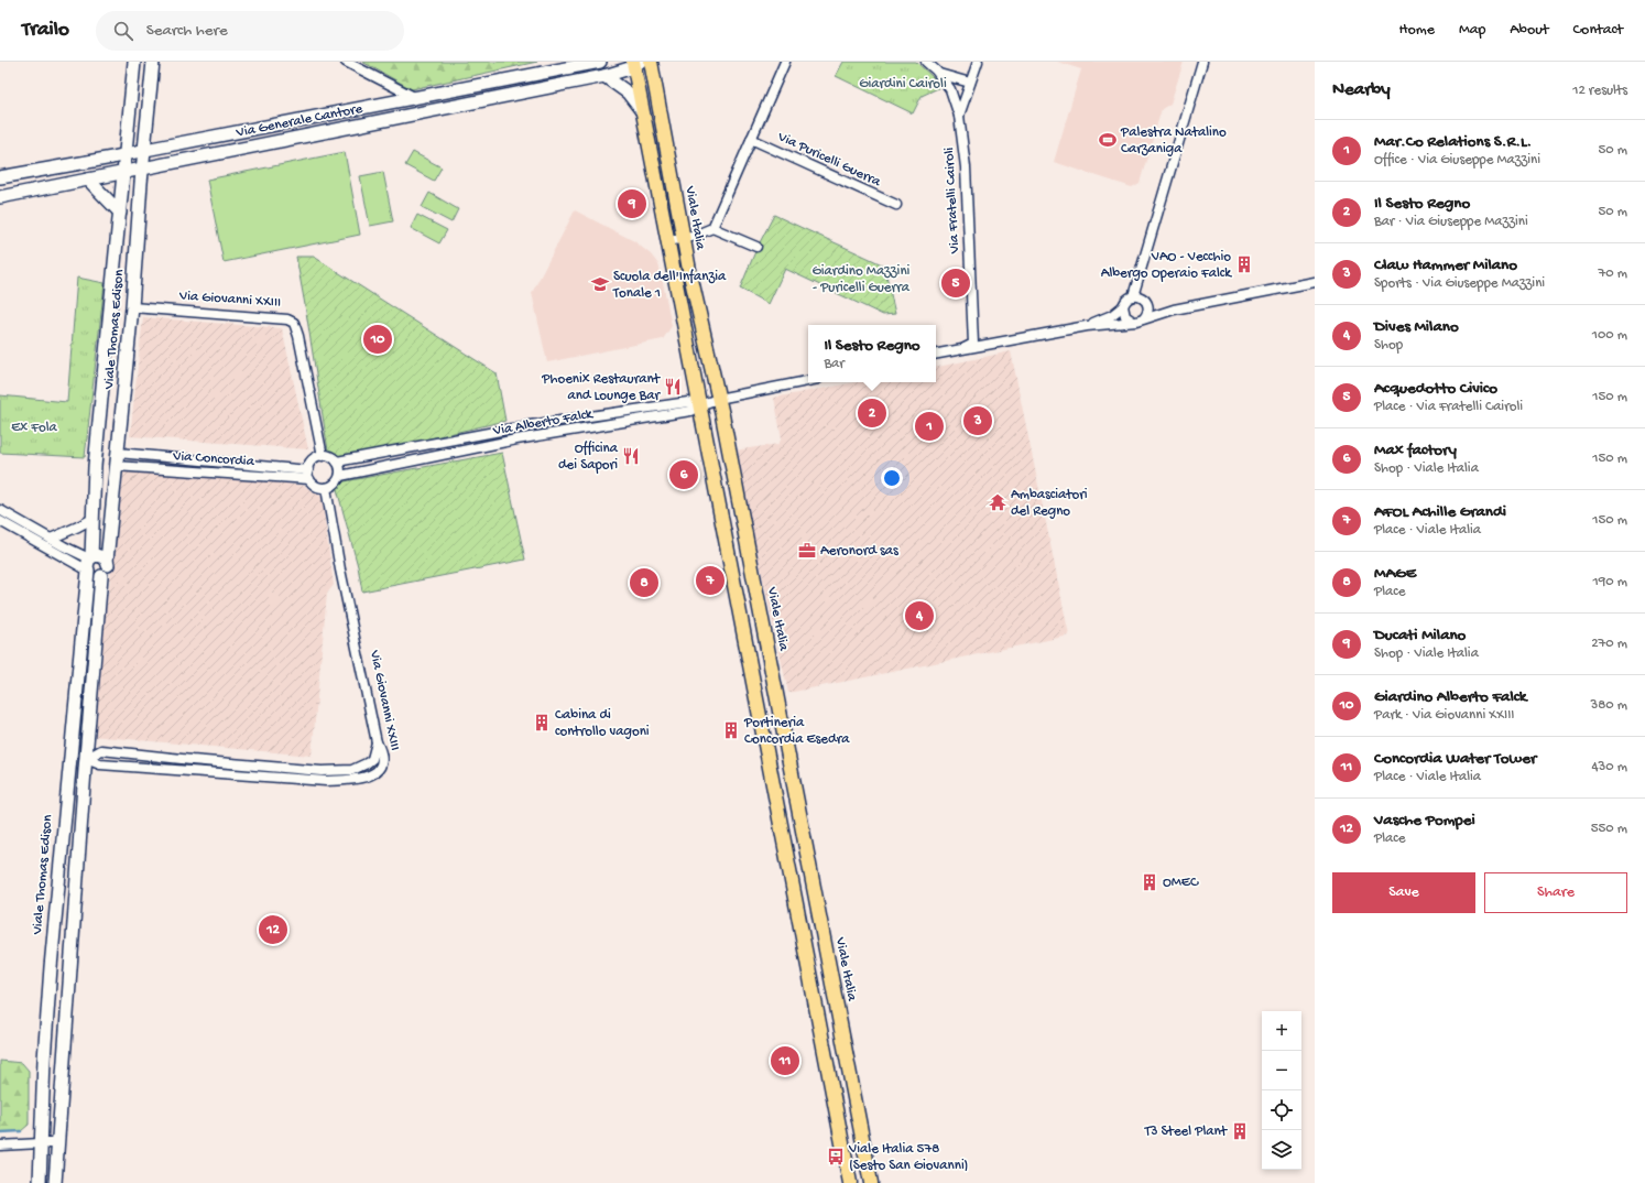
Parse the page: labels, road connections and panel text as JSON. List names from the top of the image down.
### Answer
{
  "streets": {
    "main road": ["Viale Italia"],
    "street": [
      "Via Generale Cantore",
      "Via Puricelli Guerra",
      "Via Fratelli Cairoli",
      "Via Giovanni XXIII",
      "Viale Thomas Edison",
      "Via Alberto Falck",
      "Via Concordia"
    ]
  },
  "crossings": [
    ["Via Generale Cantore", "Viale Thomas Edison"],
    ["Via Giovanni XXIII", "Viale Thomas Edison"],
    ["Via Giovanni XXIII", "Via Alberto Falck"],
    ["Via Giovanni XXIII", "Via Concordia"],
    ["Viale Thomas Edison", "Via Concordia"],
    ["Via Alberto Falck", "Via Concordia"]
  ],
  "parks": ["Giardini Cairoli", "Giardino Mazzini - Puricelli Guerra", "Ex Fola"],
  "places": {
    "sports": ["Palestra Natalino Carzaniga"],
    "building": [
      "VAO - Vecchio Albergo Operaio Falck",
      "Cabina di controllo vagoni",
      "Portineria Concordia Esedra",
      "OMEC",
      "T3 Steel Plant"
    ],
    "school or university": ["Scuola dell'Infanzia Tonale 1"],
    "restaurant": ["Phoenix Restaurant and Lounge Bar", "Officina dei Sapori"],
    "temple": ["Ambasciatori del Regno"],
    "office": ["Aeronord sas"],
    "bus stop": ["Viale Italia 578 (Sesto San Giovanni)"]
  },
  "page": {
    "header": "Trailo",
    "search": "Search here",
    "nav": [
      "Home",
      "Map",
      "About",
      "Contact"
    ],
    "heading": ["Nearby", "12 results"],
    "list": [
      {
        "mark": "1",
        "name": "Mar.Co Relations S.R.L.",
        "note": "Office · Via Giuseppe Mazzini",
        "value": "50 m"
      },
      {
        "mark": "2",
        "name": "Il Sesto Regno",
        "note": "Bar · Via Giuseppe Mazzini",
        "value": "50 m"
      },
      {
        "mark": "3",
        "name": "Claw Hammer Milano",
        "note": "Sports · Via Giuseppe Mazzini",
        "value": "70 m"
      },
      {
        "mark": "4",
        "name": "Dives Milano",
        "note": "Shop",
        "value": "100 m"
      },
      {
        "mark": "5",
        "name": "Acquedotto Civico",
        "note": "Place · Via Fratelli Cairoli",
        "value": "150 m"
      },
      {
        "mark": "6",
        "name": "Max factory",
        "note": "Shop · Viale Italia",
        "value": "150 m"
      },
      {
        "mark": "7",
        "name": "AFOL Achille Grandi",
        "note": "Place · Viale Italia",
        "value": "150 m"
      },
      {
        "mark": "8",
        "name": "MAGE",
        "note": "Place",
        "value": "190 m"
      },
      {
        "mark": "9",
        "name": "Ducati Milano",
        "note": "Shop · Viale Italia",
        "value": "270 m"
      },
      {
        "mark": "10",
        "name": "Giardino Alberto Falck",
        "note": "Park · Via Giovanni XXIII",
        "value": "380 m"
      },
      {
        "mark": "11",
        "name": "Concordia Water Tower",
        "note": "Place · Viale Italia",
        "value": "430 m"
      },
      {
        "mark": "12",
        "name": "Vasche Pompei",
        "note": "Place",
        "value": "550 m"
      }
    ],
    "pins": [
      "9",
      "5",
      "10",
      "2",
      "3",
      "1",
      "6",
      "7",
      "8",
      "4",
      "12",
      "11"
    ],
    "popup": ["Il Sesto Regno", "Bar"],
    "buttons": ["Save", "Share"],
    "map_buttons": ["+", "−"]
  }
}
